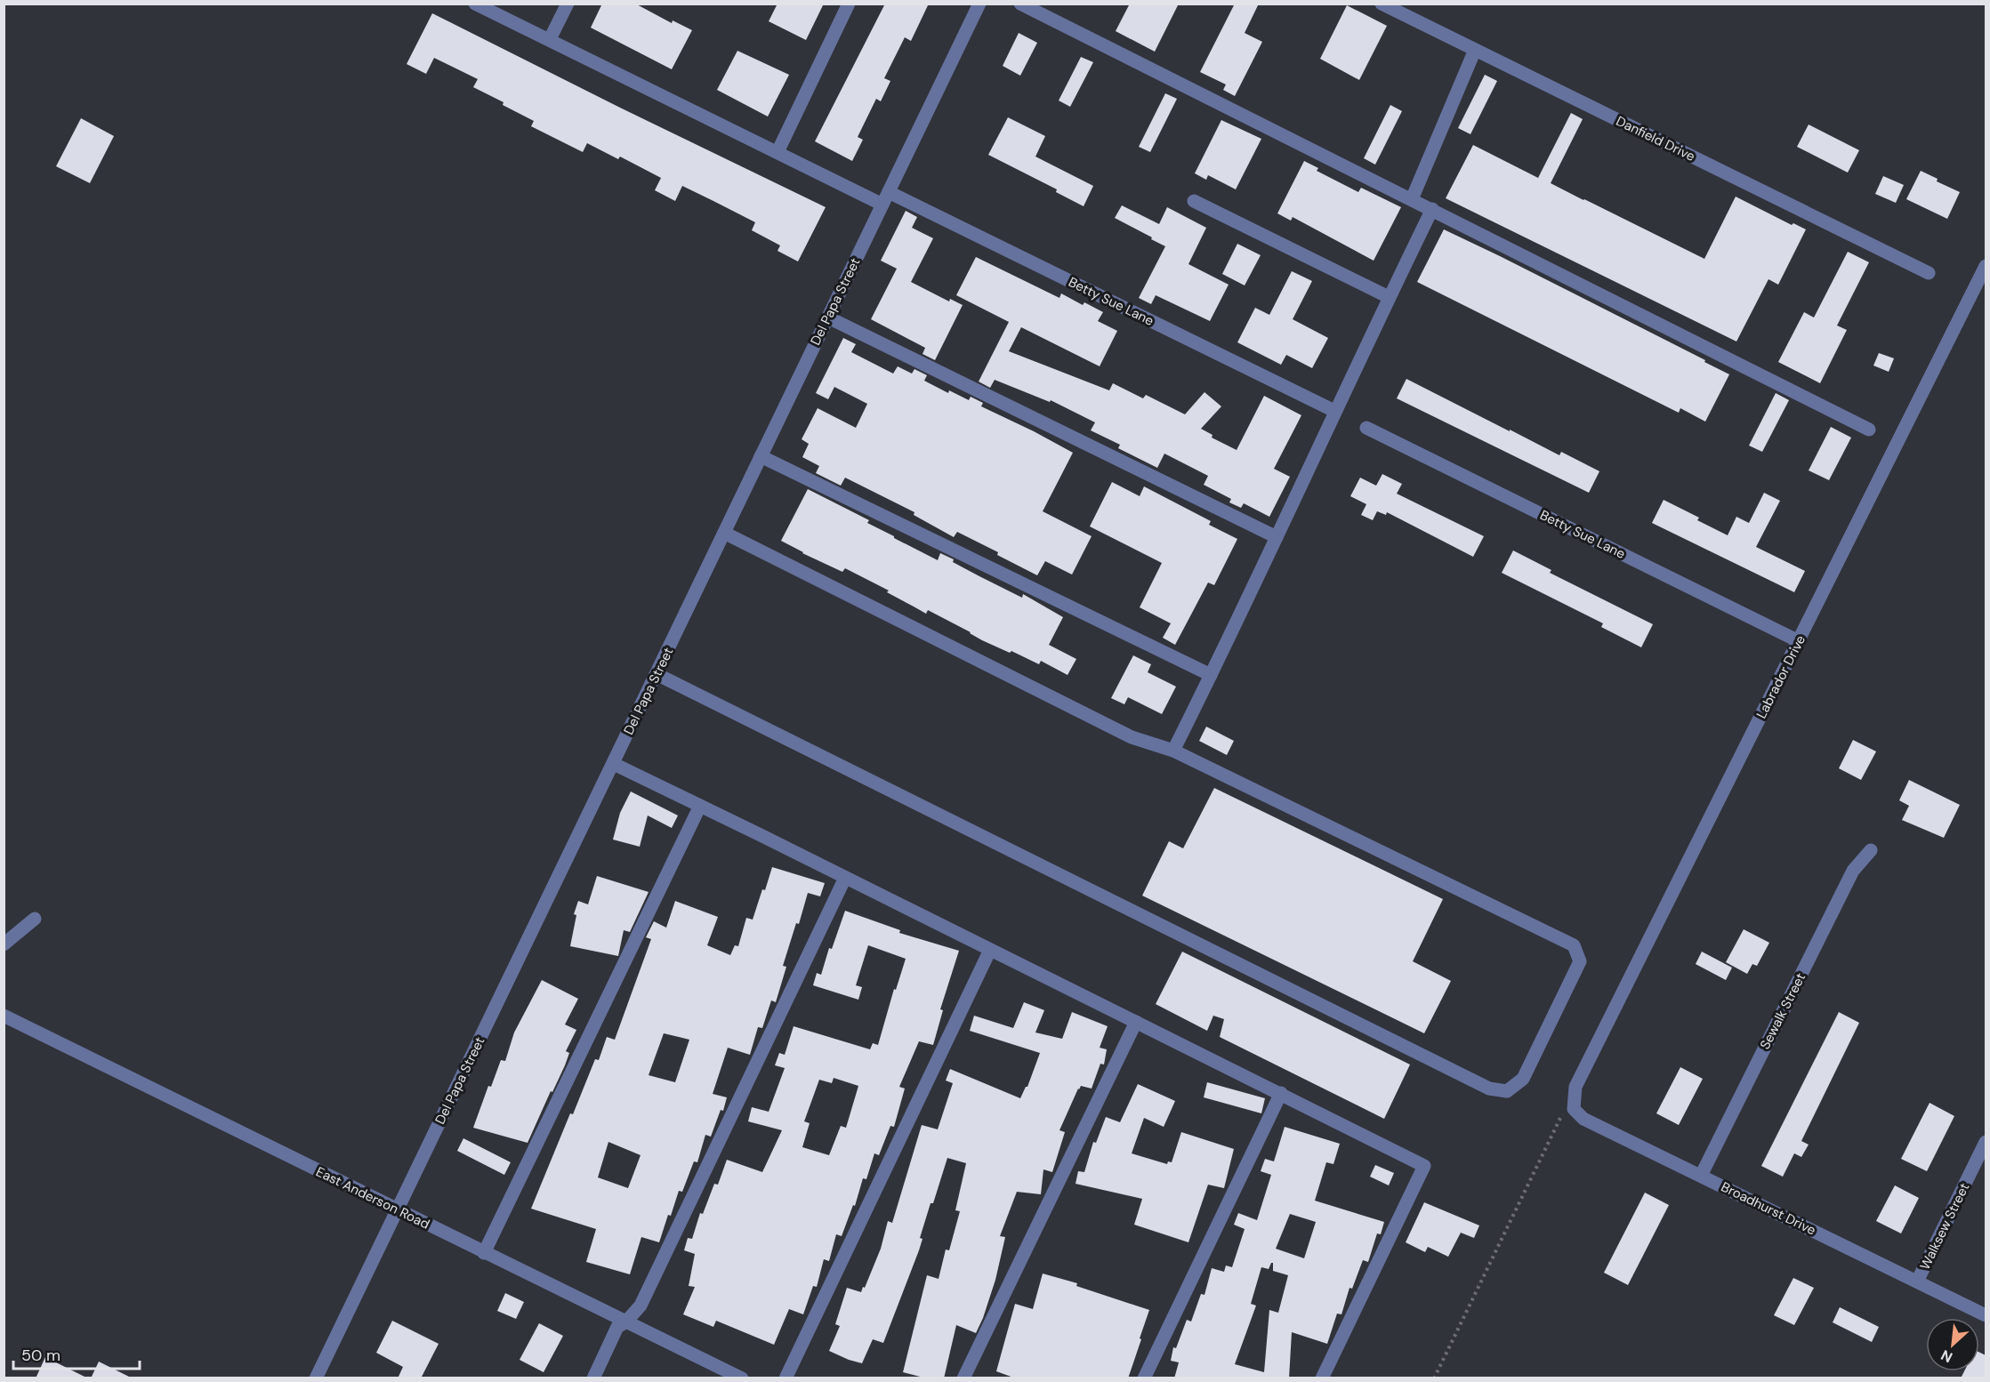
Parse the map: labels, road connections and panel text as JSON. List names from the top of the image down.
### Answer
{
  "streets": {
    "street": [
      "Danfield Drive",
      "Del Papa Street",
      "Betty Sue Lane",
      "Labrador Drive",
      "Sewalk Street",
      "East Anderson Road",
      "Broadhurst Drive",
      "Walksew Street"
    ]
  },
  "crossings": [
    ["Del Papa Street", "Betty Sue Lane"],
    ["Del Papa Street", "East Anderson Road"],
    ["Betty Sue Lane", "Labrador Drive"],
    ["Labrador Drive", "Broadhurst Drive"],
    ["Sewalk Street", "Broadhurst Drive"],
    ["Broadhurst Drive", "Walksew Street"]
  ],
  "scale_bar": "50 m",
  "north": "bottom left"
}
